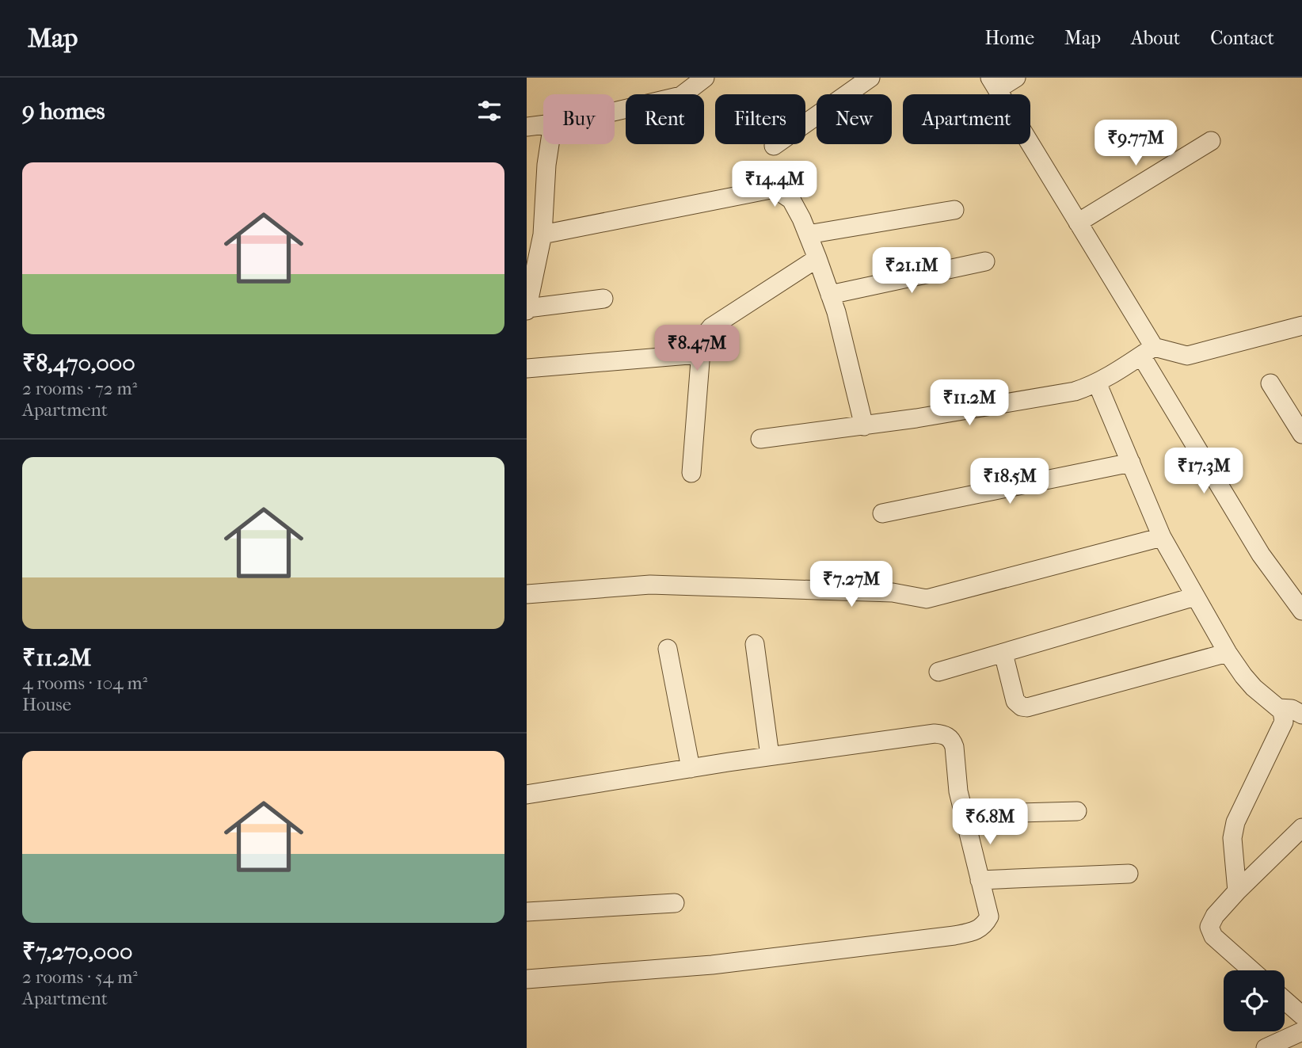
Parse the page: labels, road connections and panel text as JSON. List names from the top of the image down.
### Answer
{
  "page": {
    "header": "Map",
    "nav": [
      "Home",
      "Map",
      "About",
      "Contact"
    ],
    "heading": "9 homes",
    "chip": [
      "Buy",
      "Rent",
      "Filters",
      "New",
      "Apartment"
    ],
    "price": [
      "₹9.77M",
      "₹14.4M",
      "₹21.1M",
      "₹8.47M",
      "₹11.2M",
      "₹17.3M",
      "₹18.5M",
      "₹7.27M",
      "₹6.8M"
    ],
    "list": [
      {
        "name": "₹8,470,000",
        "note": "2 rooms · 72 m² · Apartment"
      },
      {
        "name": "₹11.2M",
        "note": "4 rooms · 104 m² · House"
      },
      {
        "name": "₹7,270,000",
        "note": "2 rooms · 54 m² · Apartment"
      }
    ]
  }
}
